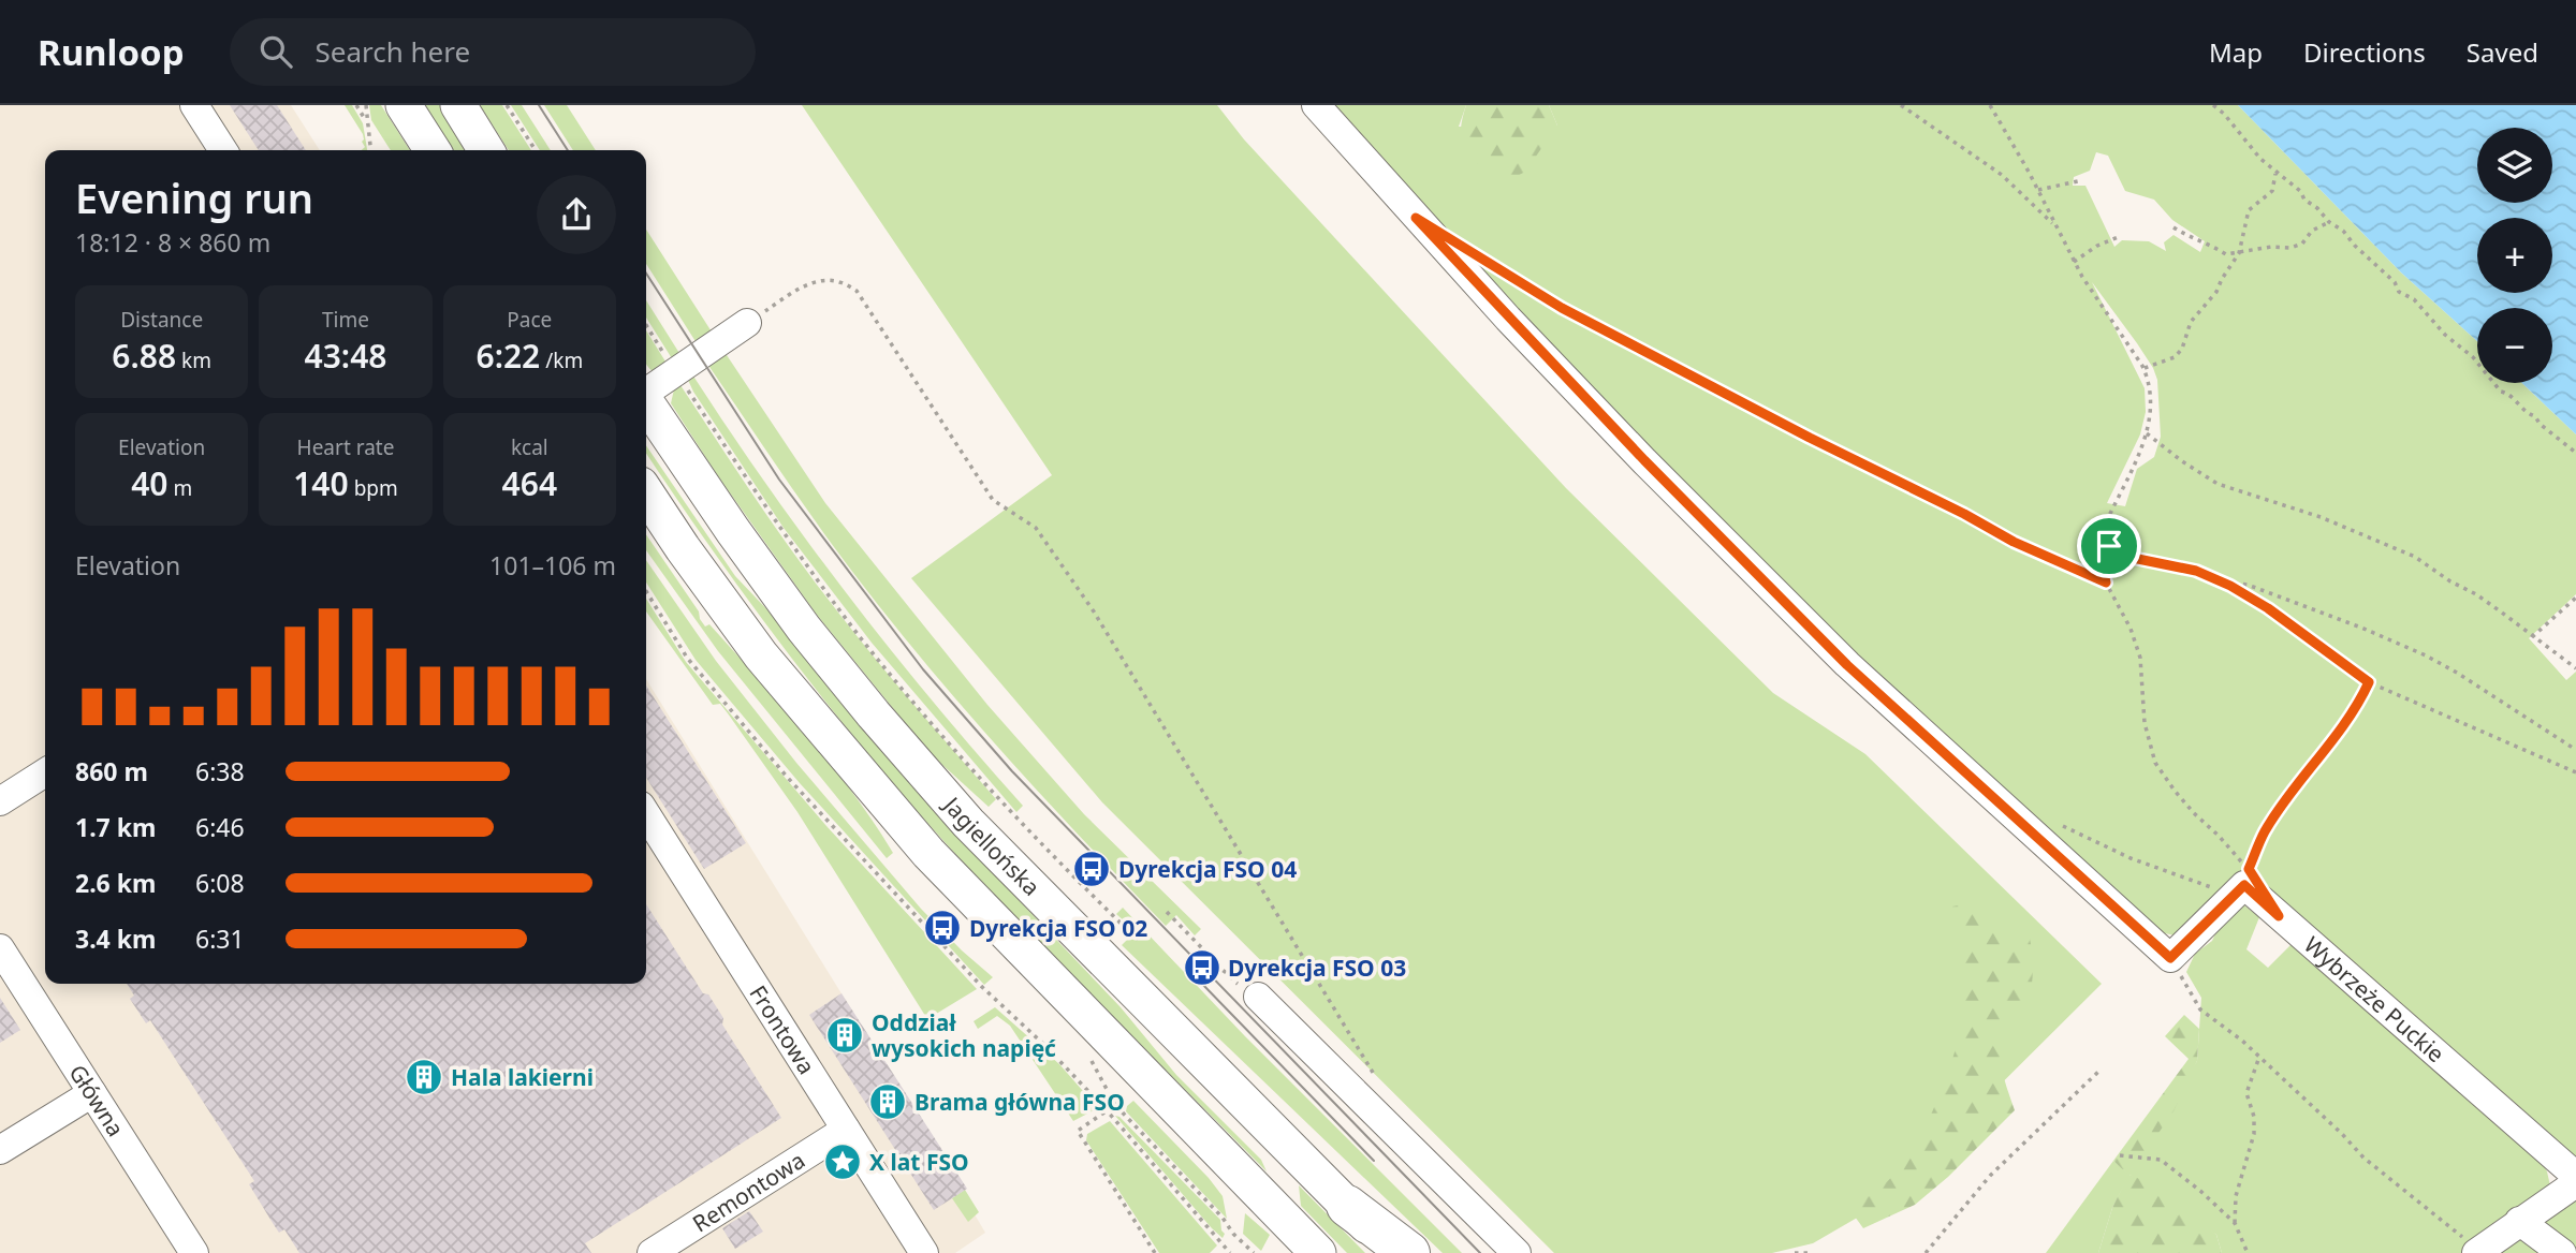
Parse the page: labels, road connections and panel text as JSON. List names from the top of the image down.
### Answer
{
  "streets": {
    "main road": ["Jagiellońska"],
    "lane": [
      "Wybrzeże Puckie",
      "Frontowa",
      "Główna",
      "Remontowa"
    ]
  },
  "crossings": [
    ["Frontowa", "Remontowa"]
  ],
  "places": {
    "bus stop": ["Dyrekcja FSO 04", "Dyrekcja FSO 02", "Dyrekcja FSO 03"],
    "building": ["Oddział wysokich napięć", "Hala lakierni", "Brama główna FSO"],
    "place": ["X lat FSO"]
  },
  "page": {
    "header": "Runloop",
    "search": "Search here",
    "nav": ["Map", "Directions", "Saved"],
    "map_buttons": ["+", "−"],
    "heading": ["Evening run", "18:12 · 8 × 860 m"],
    "stats": [
      ["Distance", "6.88 km"],
      ["Time", "43:48"],
      ["Pace", "6:22 /km"],
      ["Elevation", "40 m"],
      ["Heart rate", "140 bpm"],
      ["kcal", "464"]
    ],
    "chart": ["Elevation", "101–106 m"],
    "list": [
      {
        "name": "860 m",
        "note": "6:38"
      },
      {
        "name": "1.7 km",
        "note": "6:46"
      },
      {
        "name": "2.6 km",
        "note": "6:08"
      },
      {
        "name": "3.4 km",
        "note": "6:31"
      }
    ]
  }
}
